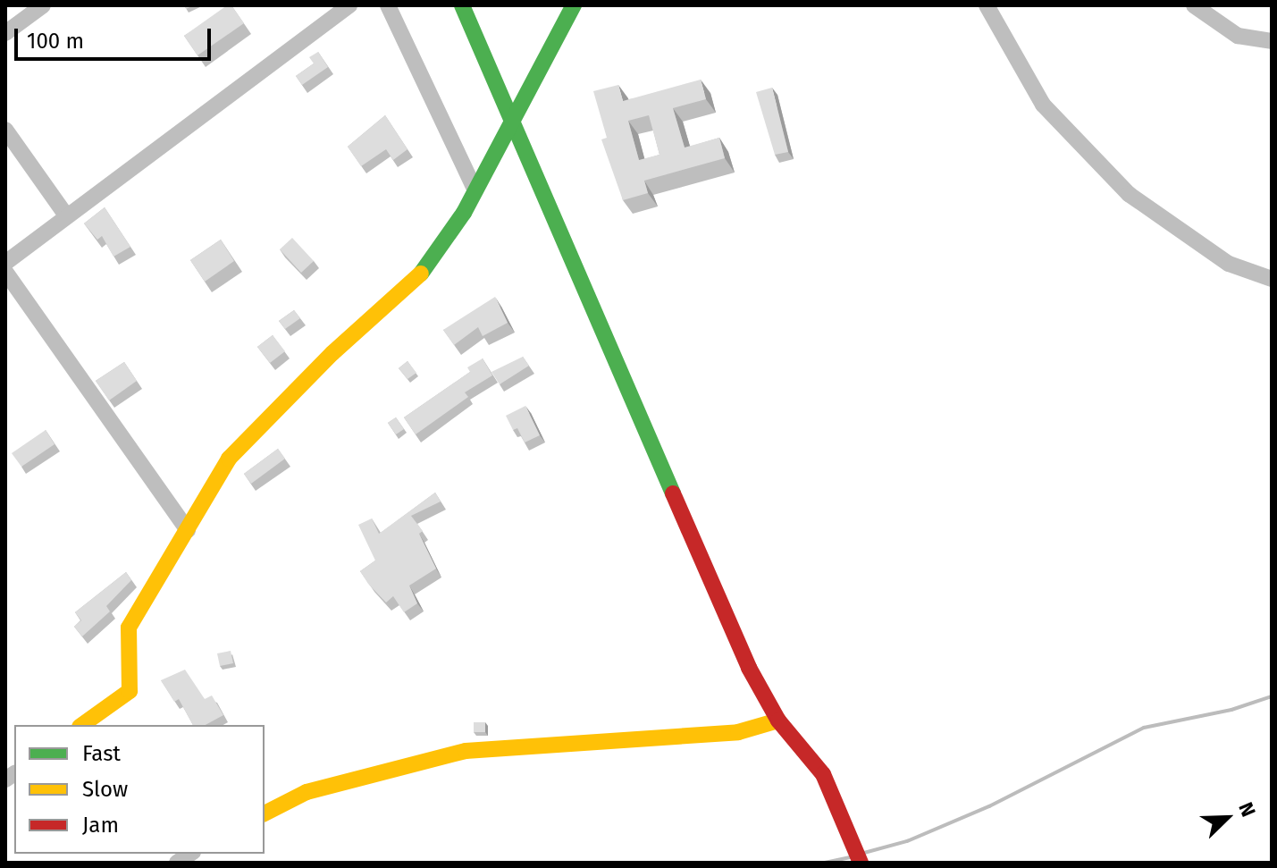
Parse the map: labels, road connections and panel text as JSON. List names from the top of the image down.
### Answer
{
  "legend": ["Fast", "Slow", "Jam"],
  "scale_bar": "100 m",
  "north": "top right"
}
